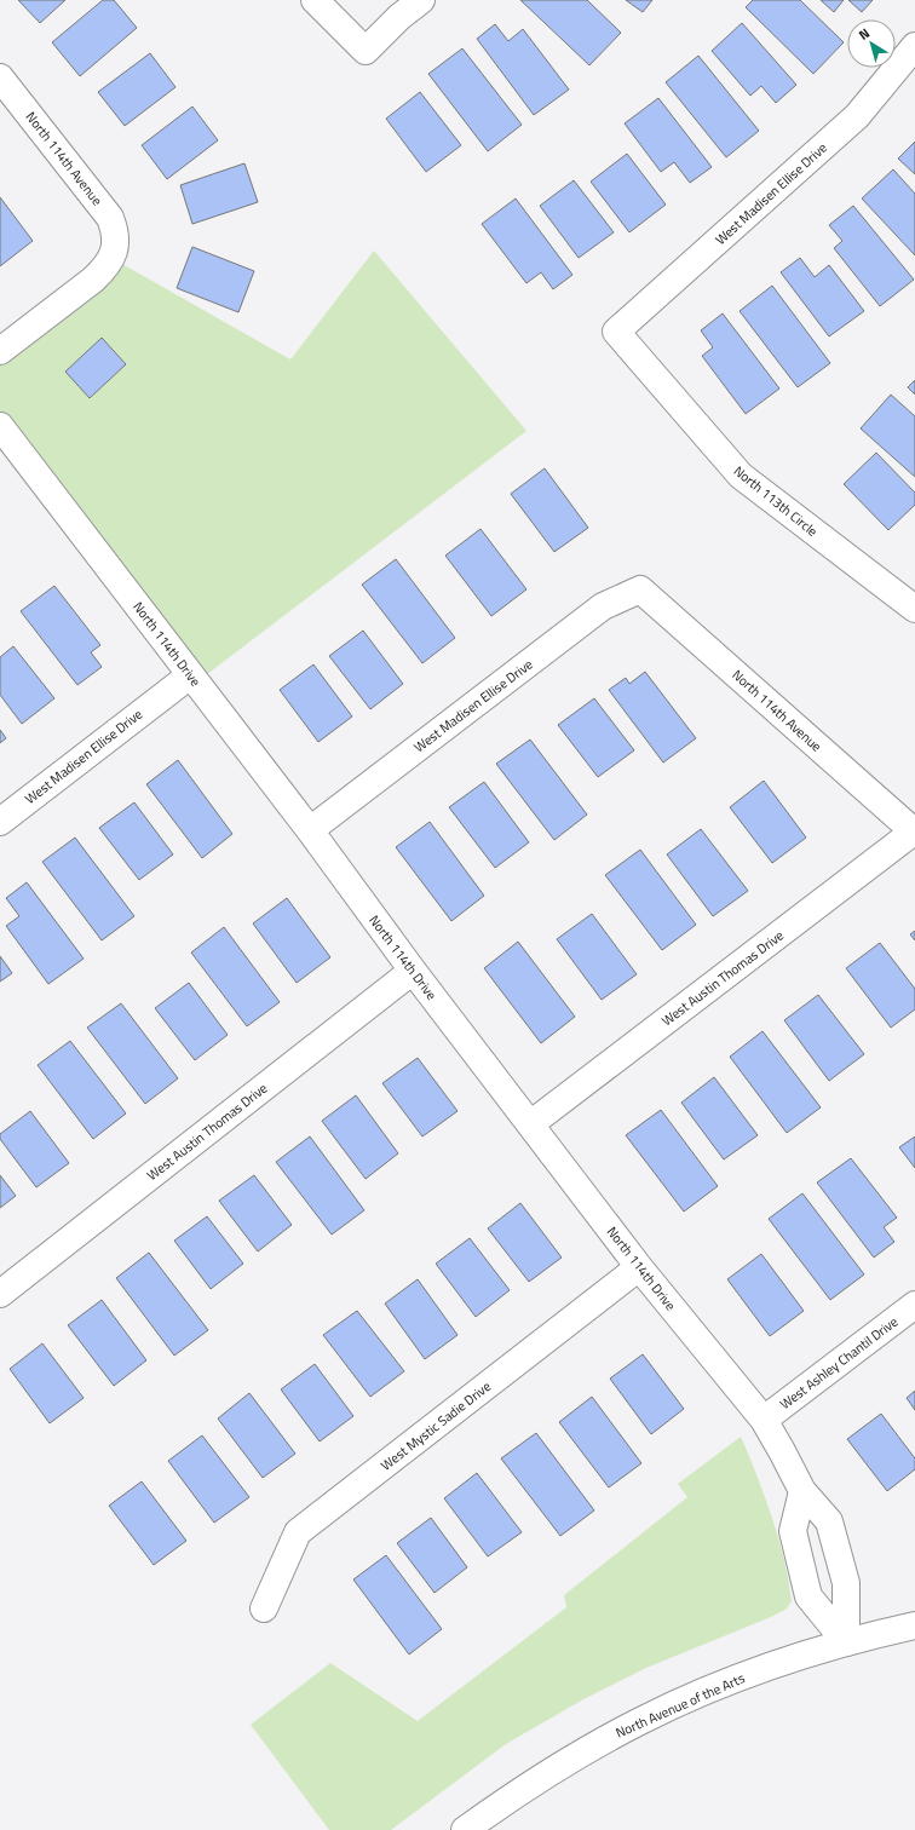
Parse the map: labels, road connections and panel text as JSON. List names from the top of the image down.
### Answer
{
  "streets": {
    "street": [
      "North 114th Avenue",
      "West Madisen Ellise Drive",
      "North 113th Circle",
      "North 114th Drive",
      "West Austin Thomas Drive",
      "West Ashley Chantil Drive",
      "West Mystic Sadie Drive",
      "North Avenue of the Arts"
    ]
  },
  "crossings": [
    ["North 114th Avenue", "West Madisen Ellise Drive"],
    ["North 114th Avenue", "West Austin Thomas Drive"],
    ["West Madisen Ellise Drive", "North 113th Circle"],
    ["West Madisen Ellise Drive", "North 114th Drive"],
    ["North 114th Drive", "West Austin Thomas Drive"],
    ["North 114th Drive", "West Ashley Chantil Drive"],
    ["North 114th Drive", "West Mystic Sadie Drive"],
    ["North 114th Drive", "North Avenue of the Arts"]
  ],
  "north": "top left"
}
